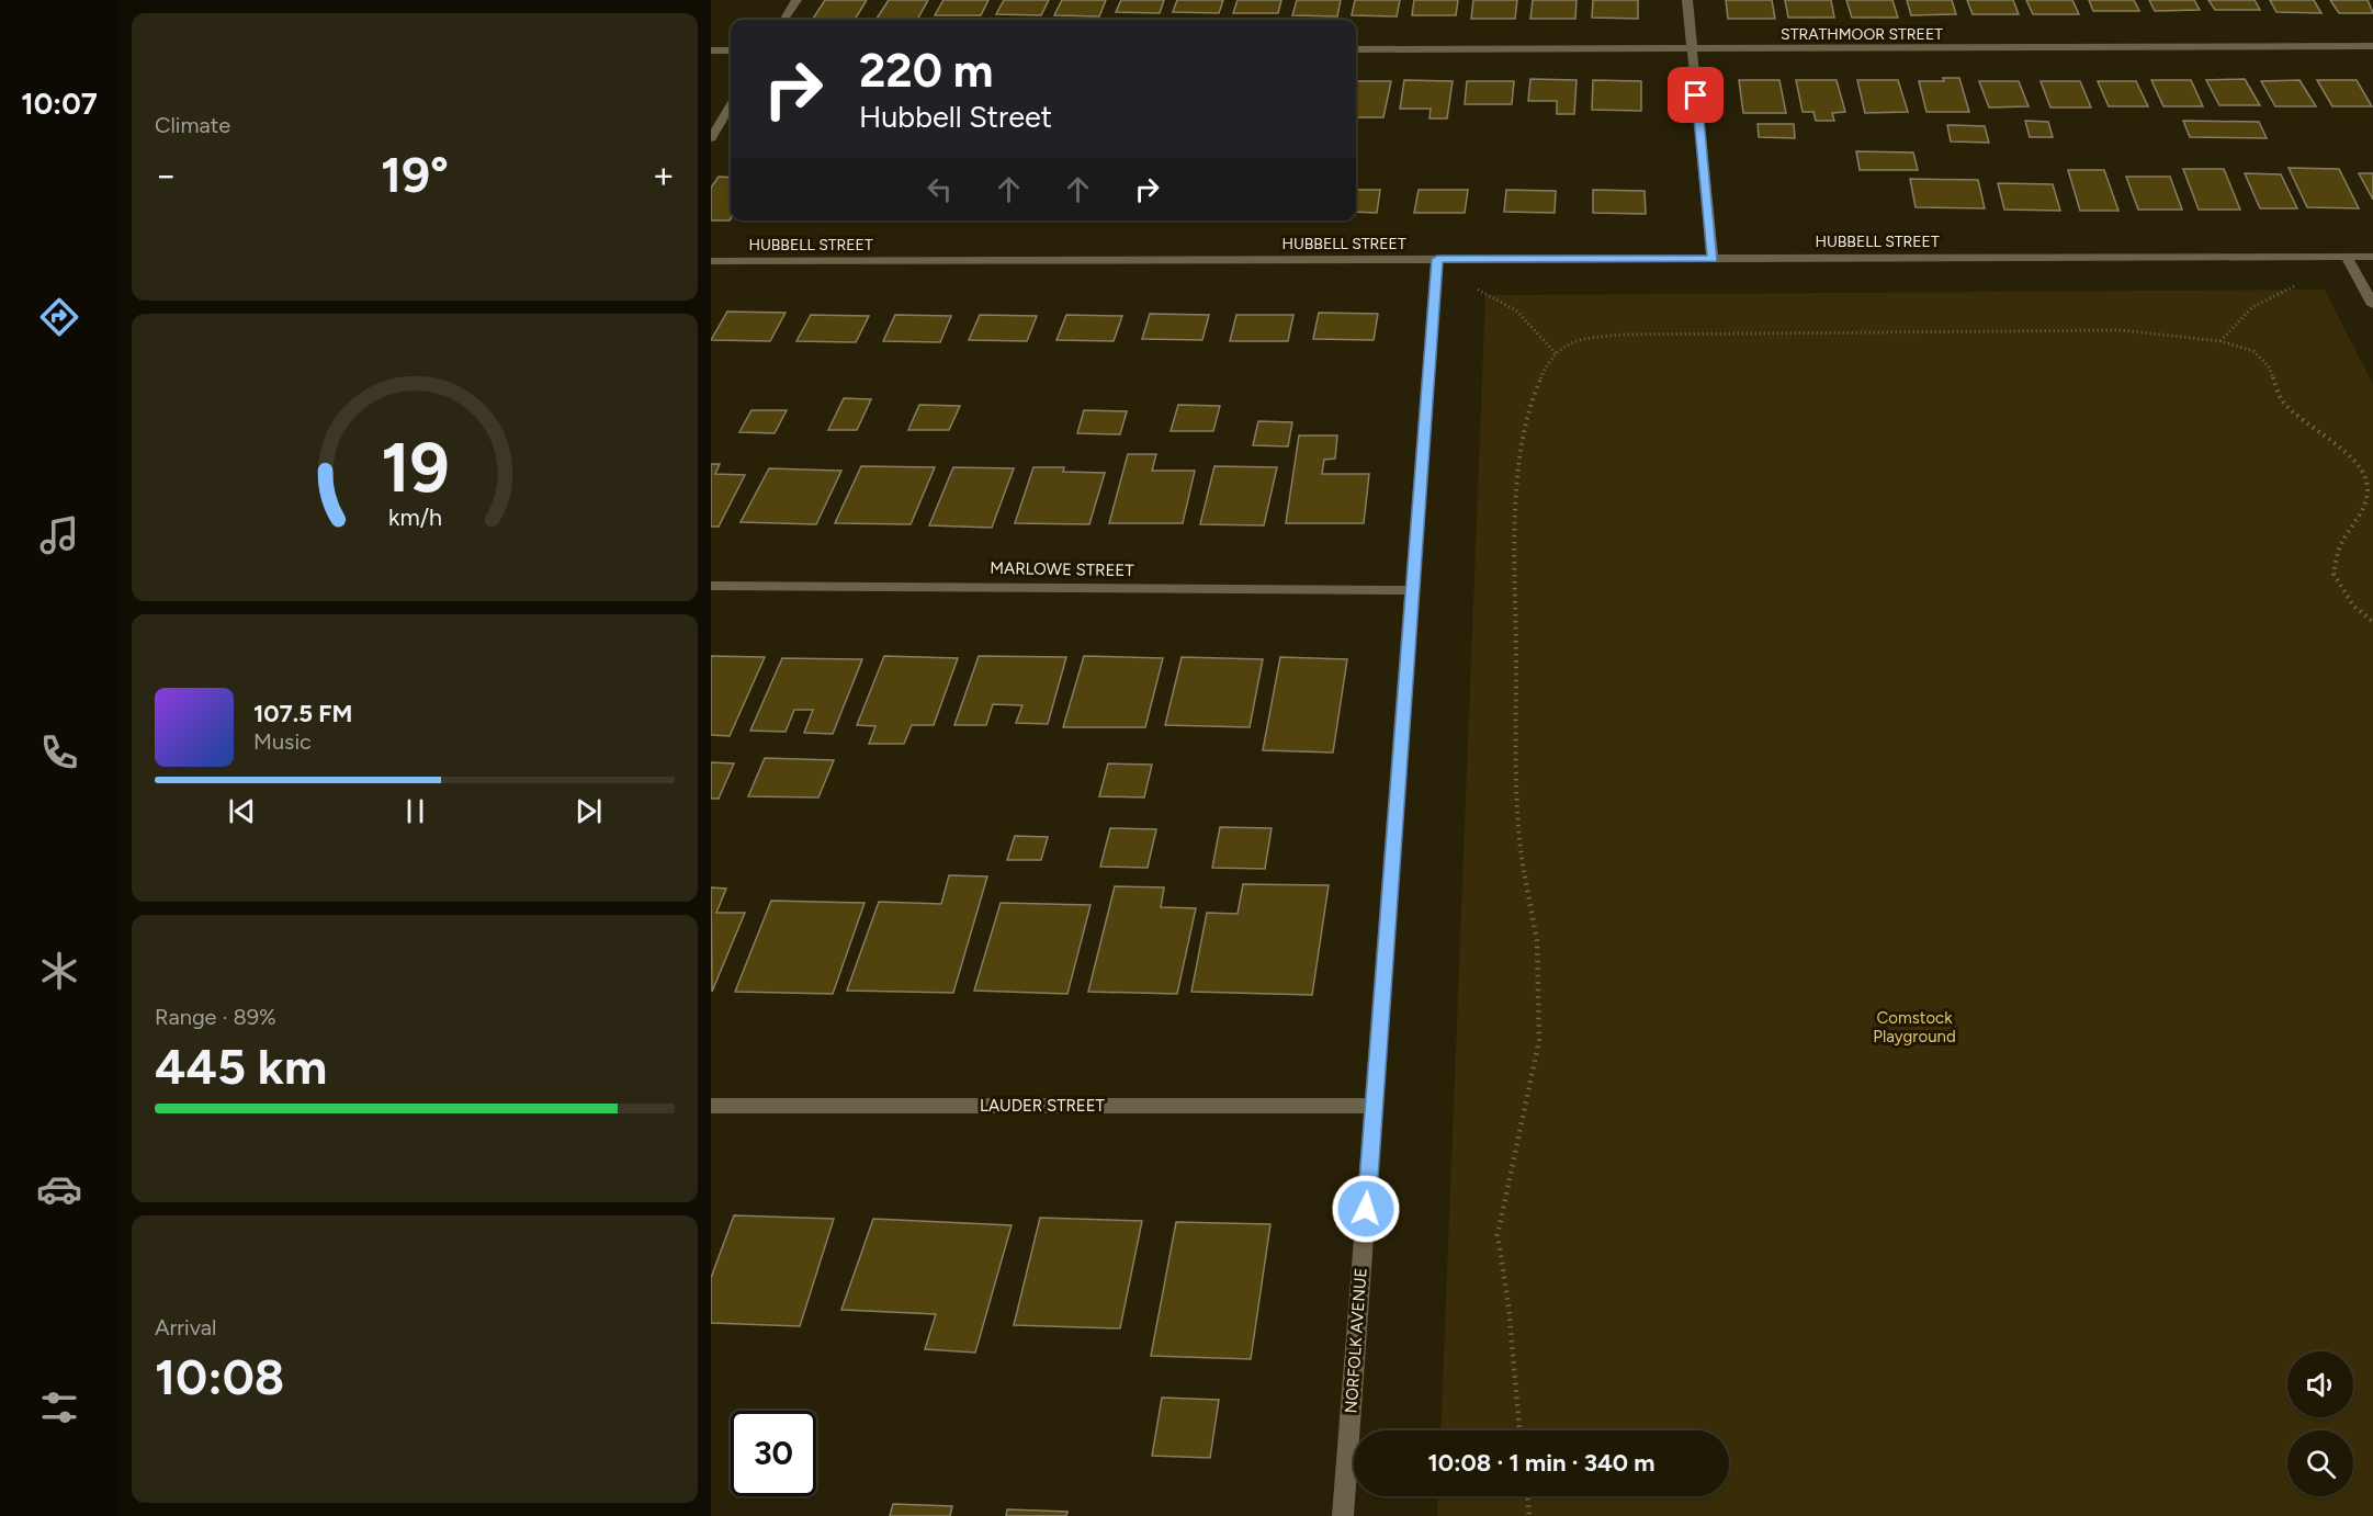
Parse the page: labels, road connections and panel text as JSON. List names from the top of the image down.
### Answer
{
  "streets": {
    "street": [
      "STRATHMOOR STREET",
      "HUBBELL STREET",
      "MARLOWE STREET",
      "LAUDER STREET",
      "NORFOLK AVENUE"
    ]
  },
  "crossings": [
    ["HUBBELL STREET", "NORFOLK AVENUE"],
    ["MARLOWE STREET", "NORFOLK AVENUE"],
    ["LAUDER STREET", "NORFOLK AVENUE"]
  ],
  "parks": ["Comstock Playground"],
  "page": {
    "tabs": "10:07",
    "tile": [
      "Climate",
      ["Range · 89%", "445 km"],
      ["Arrival", "10:08"]
    ],
    "turn": ["220 m", "Hubbell Street"],
    "heat": ["−", "19°", "+"],
    "song": ["107.5 FM", "Music"],
    "limit": "30",
    "trip": "10:08 · 1 min · 340 m",
    "gauge": ["19", "km/h"]
  }
}
